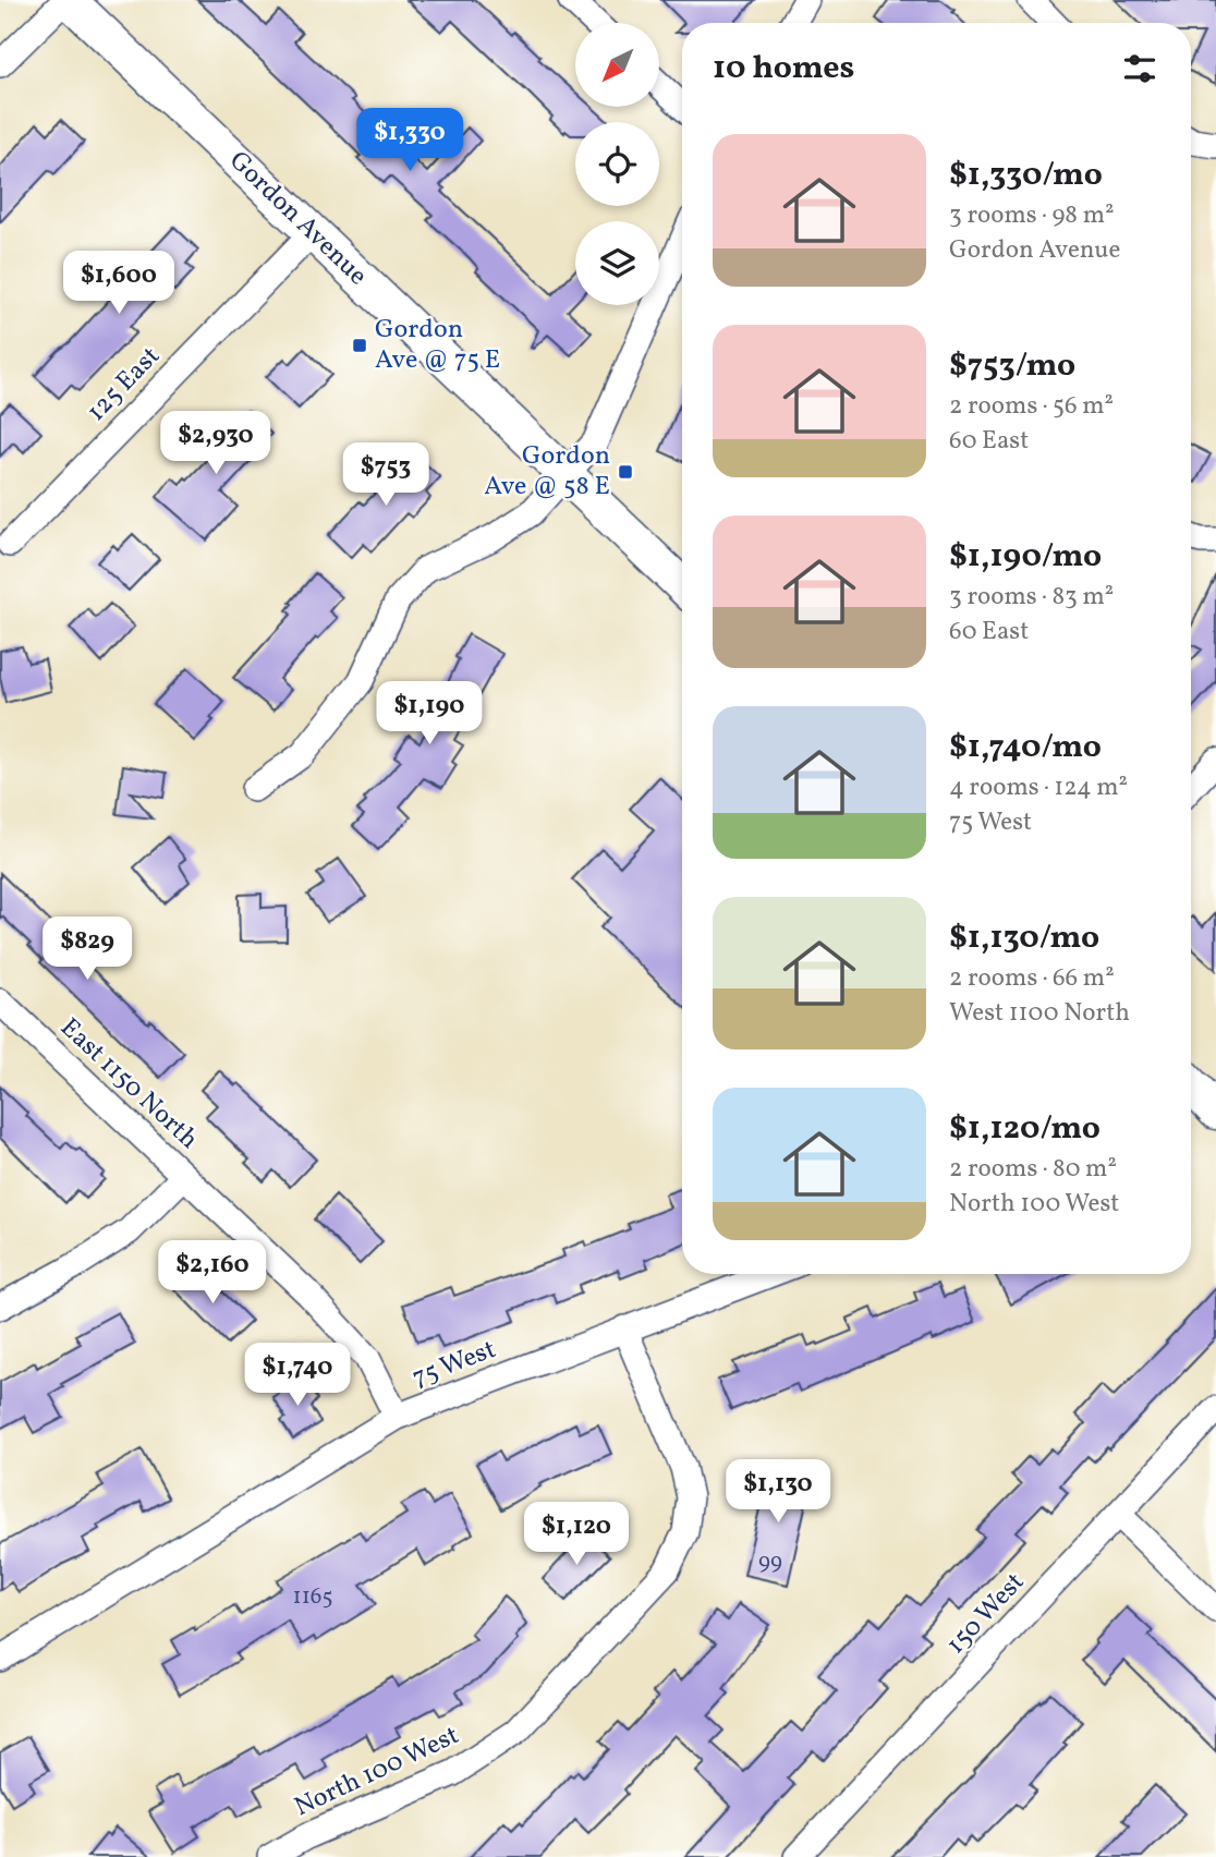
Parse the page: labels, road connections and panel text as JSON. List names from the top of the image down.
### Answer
{
  "streets": {
    "main road": ["Gordon Avenue"],
    "street": [
      "125 East",
      "East 1150 North",
      "75 West",
      "150 West",
      "North 100 West"
    ]
  },
  "crossings": [
    ["Gordon Avenue", "125 East"],
    ["East 1150 North", "75 West"],
    ["75 West", "North 100 West"]
  ],
  "places": {
    "transit": ["Gordon Ave @ 75 E", "Gordon Ave @ 58 E"]
  },
  "house_numbers": ["99", "1165"],
  "north": "bottom left",
  "page": {
    "heading": "10 homes",
    "price": [
      "$1,330",
      "$1,600",
      "$2,930",
      "$753",
      "$1,190",
      "$829",
      "$2,160",
      "$1,740",
      "$1,130",
      "$1,120"
    ],
    "list": [
      {
        "name": "$1,330/mo",
        "note": "3 rooms · 98 m² · Gordon Avenue"
      },
      {
        "name": "$753/mo",
        "note": "2 rooms · 56 m² · 60 East"
      },
      {
        "name": "$1,190/mo",
        "note": "3 rooms · 83 m² · 60 East"
      },
      {
        "name": "$1,740/mo",
        "note": "4 rooms · 124 m² · 75 West"
      },
      {
        "name": "$1,130/mo",
        "note": "2 rooms · 66 m² · West 1100 North"
      },
      {
        "name": "$1,120/mo",
        "note": "2 rooms · 80 m² · North 100 West"
      }
    ]
  }
}
